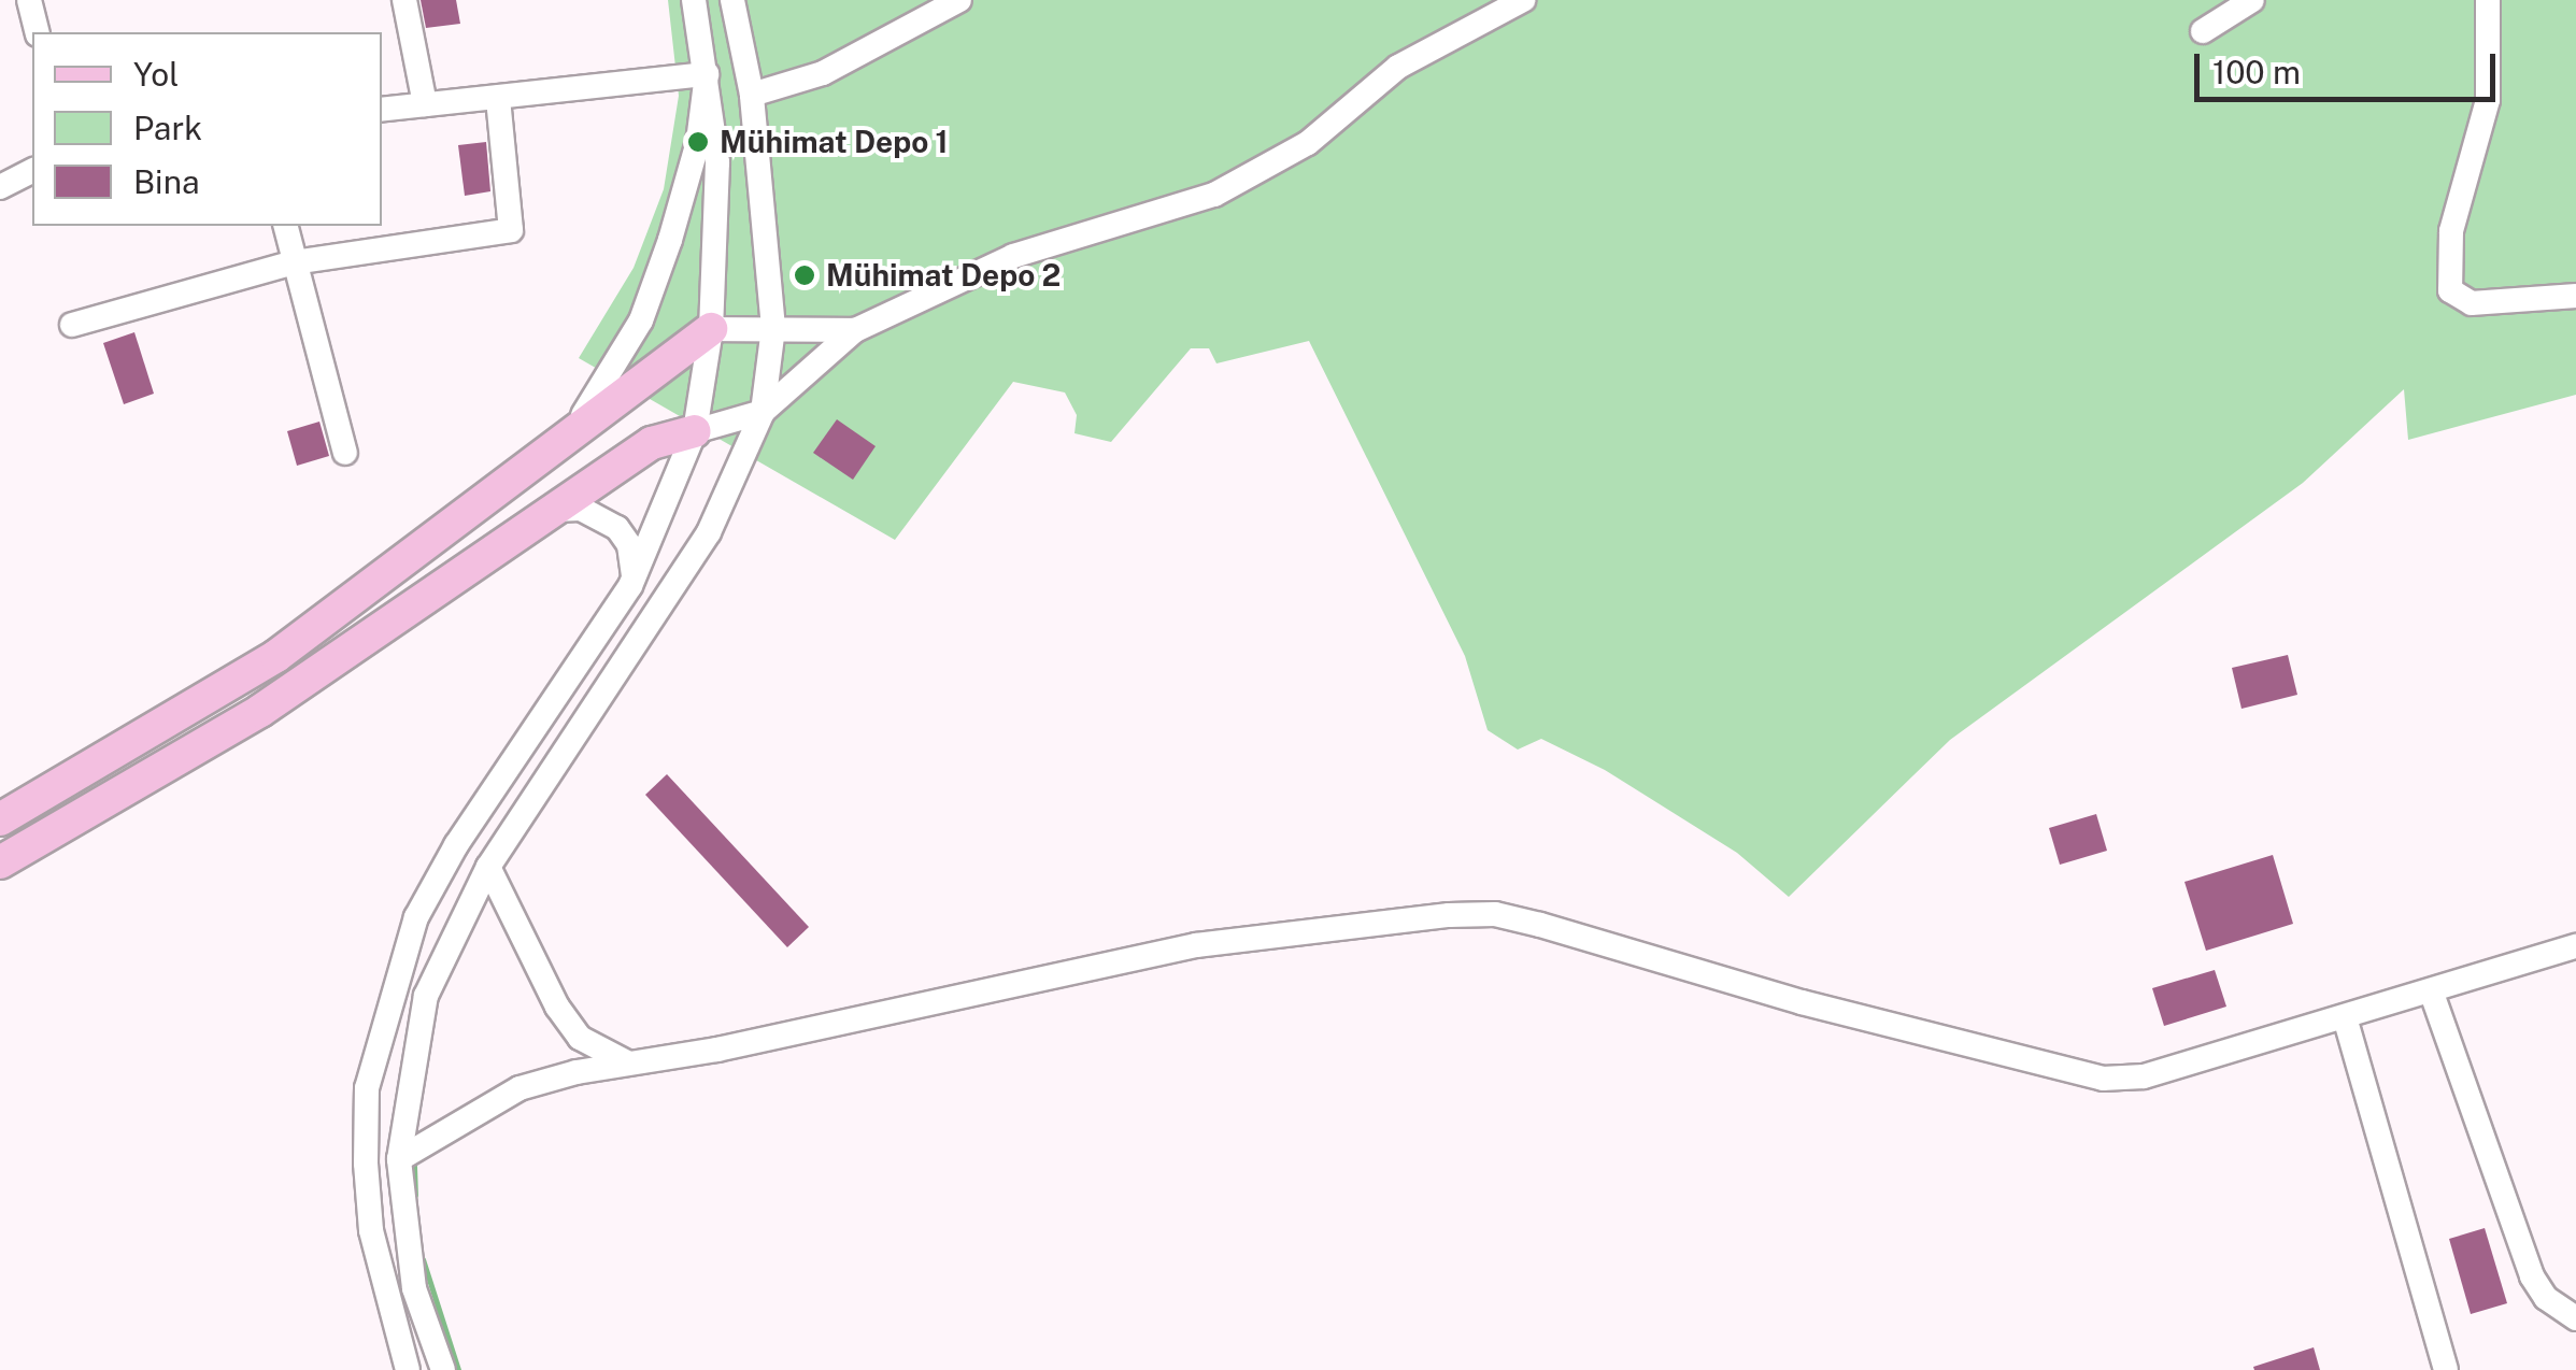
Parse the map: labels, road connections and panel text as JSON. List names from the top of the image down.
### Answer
{
  "places": ["Mühimat Depo 1", "Mühimat Depo 2"],
  "legend": ["Yol", "Park", "Bina"],
  "scale_bar": "100 m"
}
